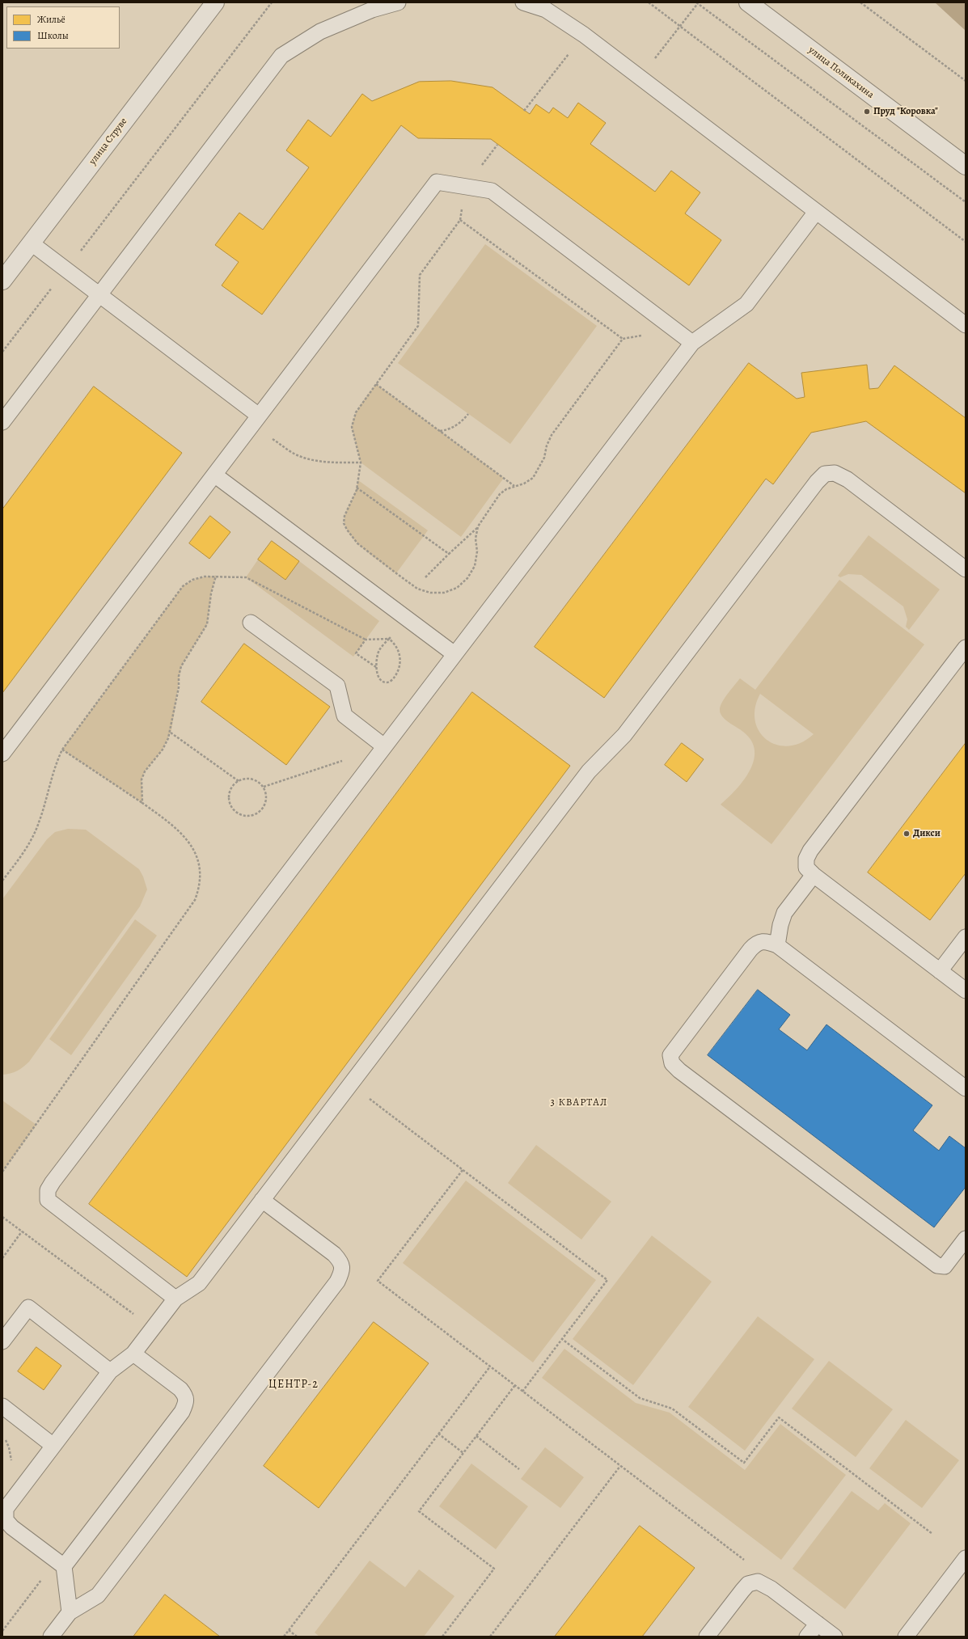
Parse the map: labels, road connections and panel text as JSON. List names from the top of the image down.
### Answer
{
  "streets": {
    "street": ["улица Поликахина", "улица Струве"]
  },
  "districts": ["3 КВАРТАЛ", "ЦЕНТР-2"],
  "places": ["Пруд \"Коровка\"", "Дикси"],
  "legend": ["Жильё", "Школы"]
}
